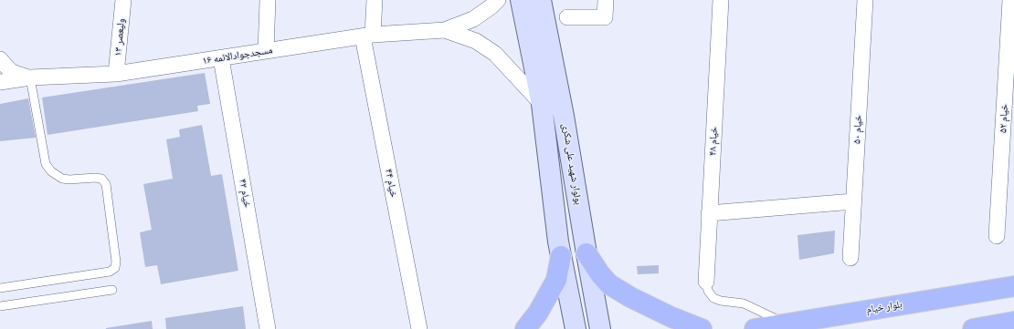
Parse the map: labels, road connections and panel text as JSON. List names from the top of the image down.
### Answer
{
  "streets": {
    "main road": ["بولوار شهید علی شکری", "بلوار خیام"],
    "street": [
      "ولیعصر ۱۳",
      "مسجدجوادالائمه ۱۶",
      "خیام ۵۲",
      "خیام ۵۰",
      "خیام ۴۸",
      "خیام ۴۴",
      "خیام ۴۲"
    ]
  },
  "crossings": [
    ["ولیعصر ۱۳", "مسجدجوادالائمه ۱۶"],
    ["مسجدجوادالائمه ۱۶", "خیام ۴۴"],
    ["مسجدجوادالائمه ۱۶", "خیام ۴۲"]
  ]
}
